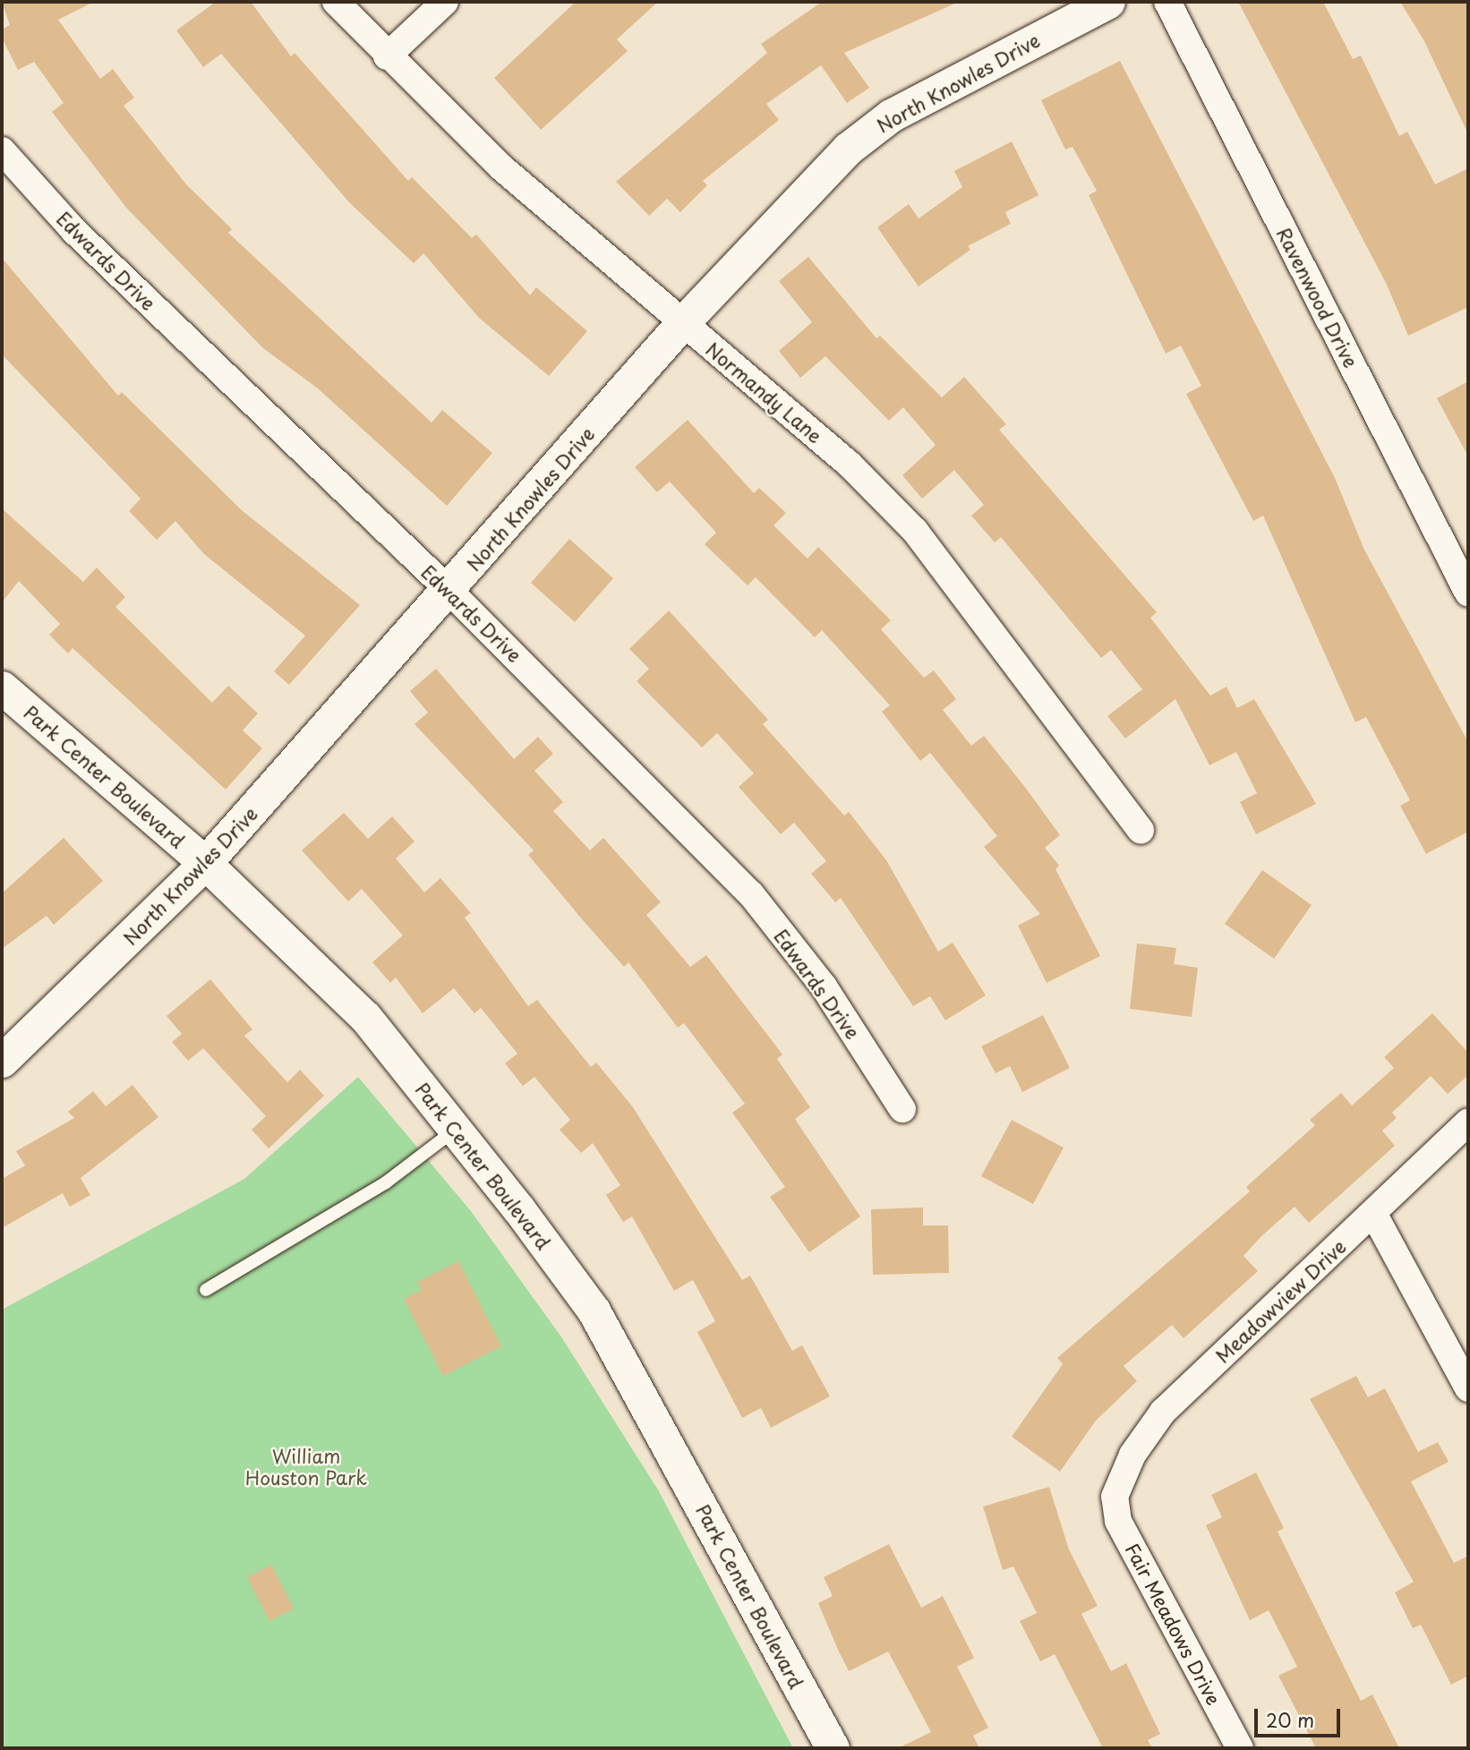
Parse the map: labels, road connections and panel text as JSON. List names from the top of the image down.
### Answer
{
  "streets": {
    "street": [
      "North Knowles Drive",
      "Edwards Drive",
      "Ravenwood Drive",
      "Normandy Lane",
      "Park Center Boulevard",
      "Meadowview Drive",
      "Fair Meadows Drive"
    ]
  },
  "crossings": [
    ["North Knowles Drive", "Edwards Drive"],
    ["North Knowles Drive", "Normandy Lane"],
    ["North Knowles Drive", "Park Center Boulevard"],
    ["Meadowview Drive", "Fair Meadows Drive"]
  ],
  "parks": ["William Houston Park"],
  "scale_bar": "20 m"
}
